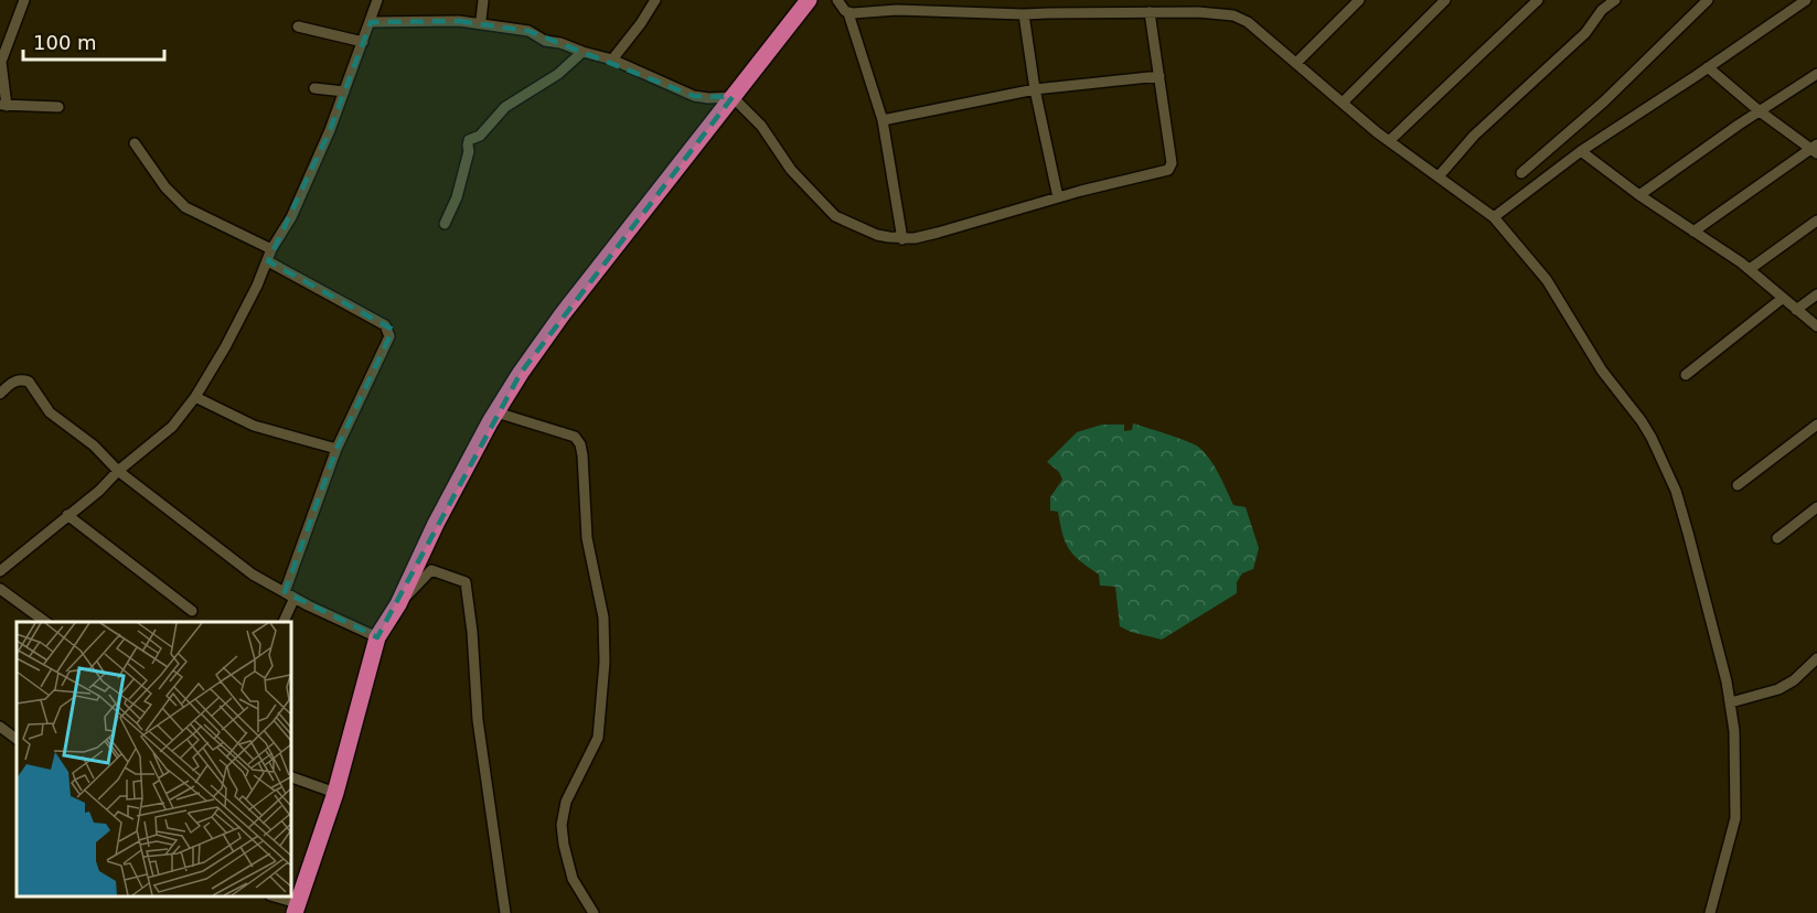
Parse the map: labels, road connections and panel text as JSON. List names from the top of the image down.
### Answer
{
  "scale_bar": "100 m"
}
